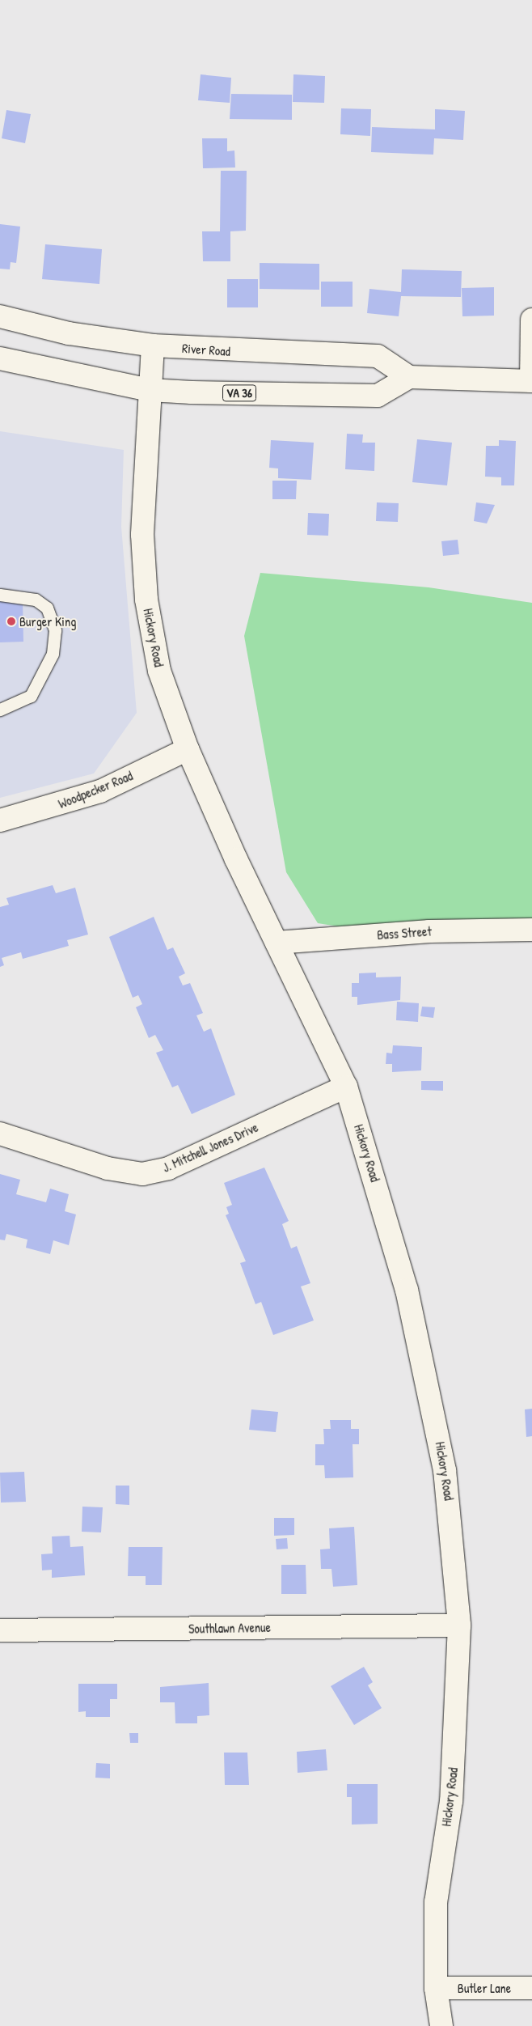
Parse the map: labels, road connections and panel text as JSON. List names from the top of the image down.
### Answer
{
  "streets": {
    "main road": [
      "River Road",
      "VA 36",
      "Hickory Road",
      "Woodpecker Road",
      "Bass Street",
      "J. Mitchell Jones Drive",
      "Southlawn Avenue",
      "Butler Lane"
    ]
  },
  "crossings": [
    ["River Road", "VA 36"],
    ["River Road", "Hickory Road"],
    ["VA 36", "Hickory Road"],
    ["Hickory Road", "Woodpecker Road"],
    ["Hickory Road", "Bass Street"],
    ["Hickory Road", "J. Mitchell Jones Drive"],
    ["Hickory Road", "Southlawn Avenue"],
    ["Hickory Road", "Butler Lane"]
  ],
  "places": ["Burger King"]
}
